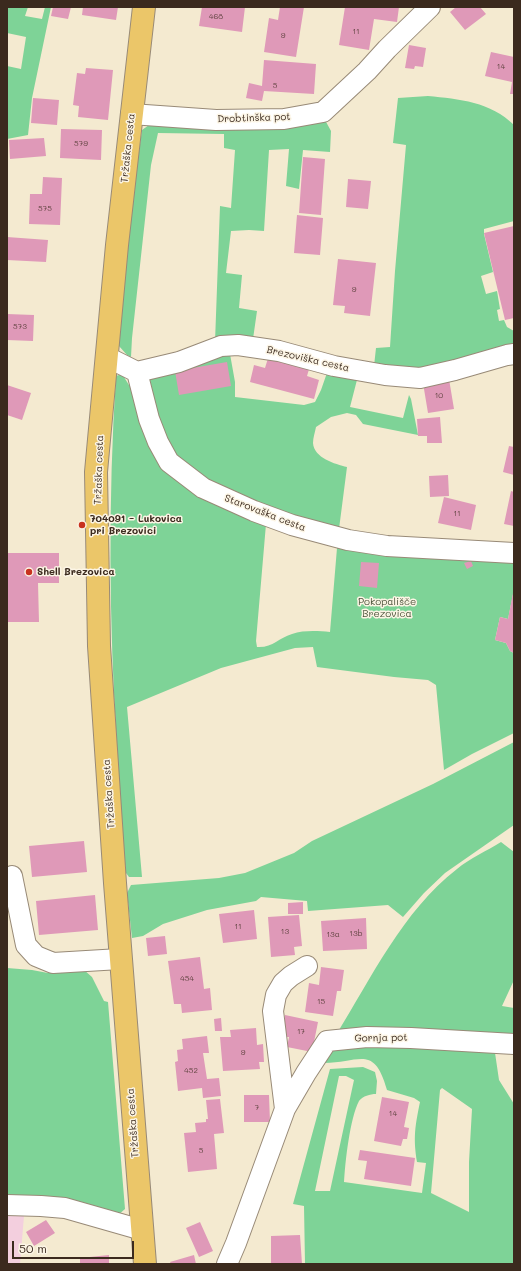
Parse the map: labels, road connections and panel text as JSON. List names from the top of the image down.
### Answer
{
  "streets": {
    "main road": ["Tržaška cesta"],
    "street": [
      "Drobtinška pot",
      "Brezoviška cesta",
      "Starovaška cesta",
      "Gornja pot"
    ]
  },
  "crossings": [
    ["Drobtinška pot", "Tržaška cesta"],
    ["Brezoviška cesta", "Starovaška cesta"]
  ],
  "parks": ["Pokopališče Brezovica"],
  "places": ["704091 ~ Lukovica pri Brezovici", "Shell Brezovica"],
  "house_numbers": [
    "468",
    "11",
    "9",
    "14",
    "5",
    "579",
    "575",
    "9",
    "573",
    "10",
    "11",
    "11",
    "13",
    "13b",
    "13a",
    "454",
    "15",
    "17",
    "9",
    "452",
    "7",
    "14",
    "5"
  ],
  "scale_bar": "50 m"
}
